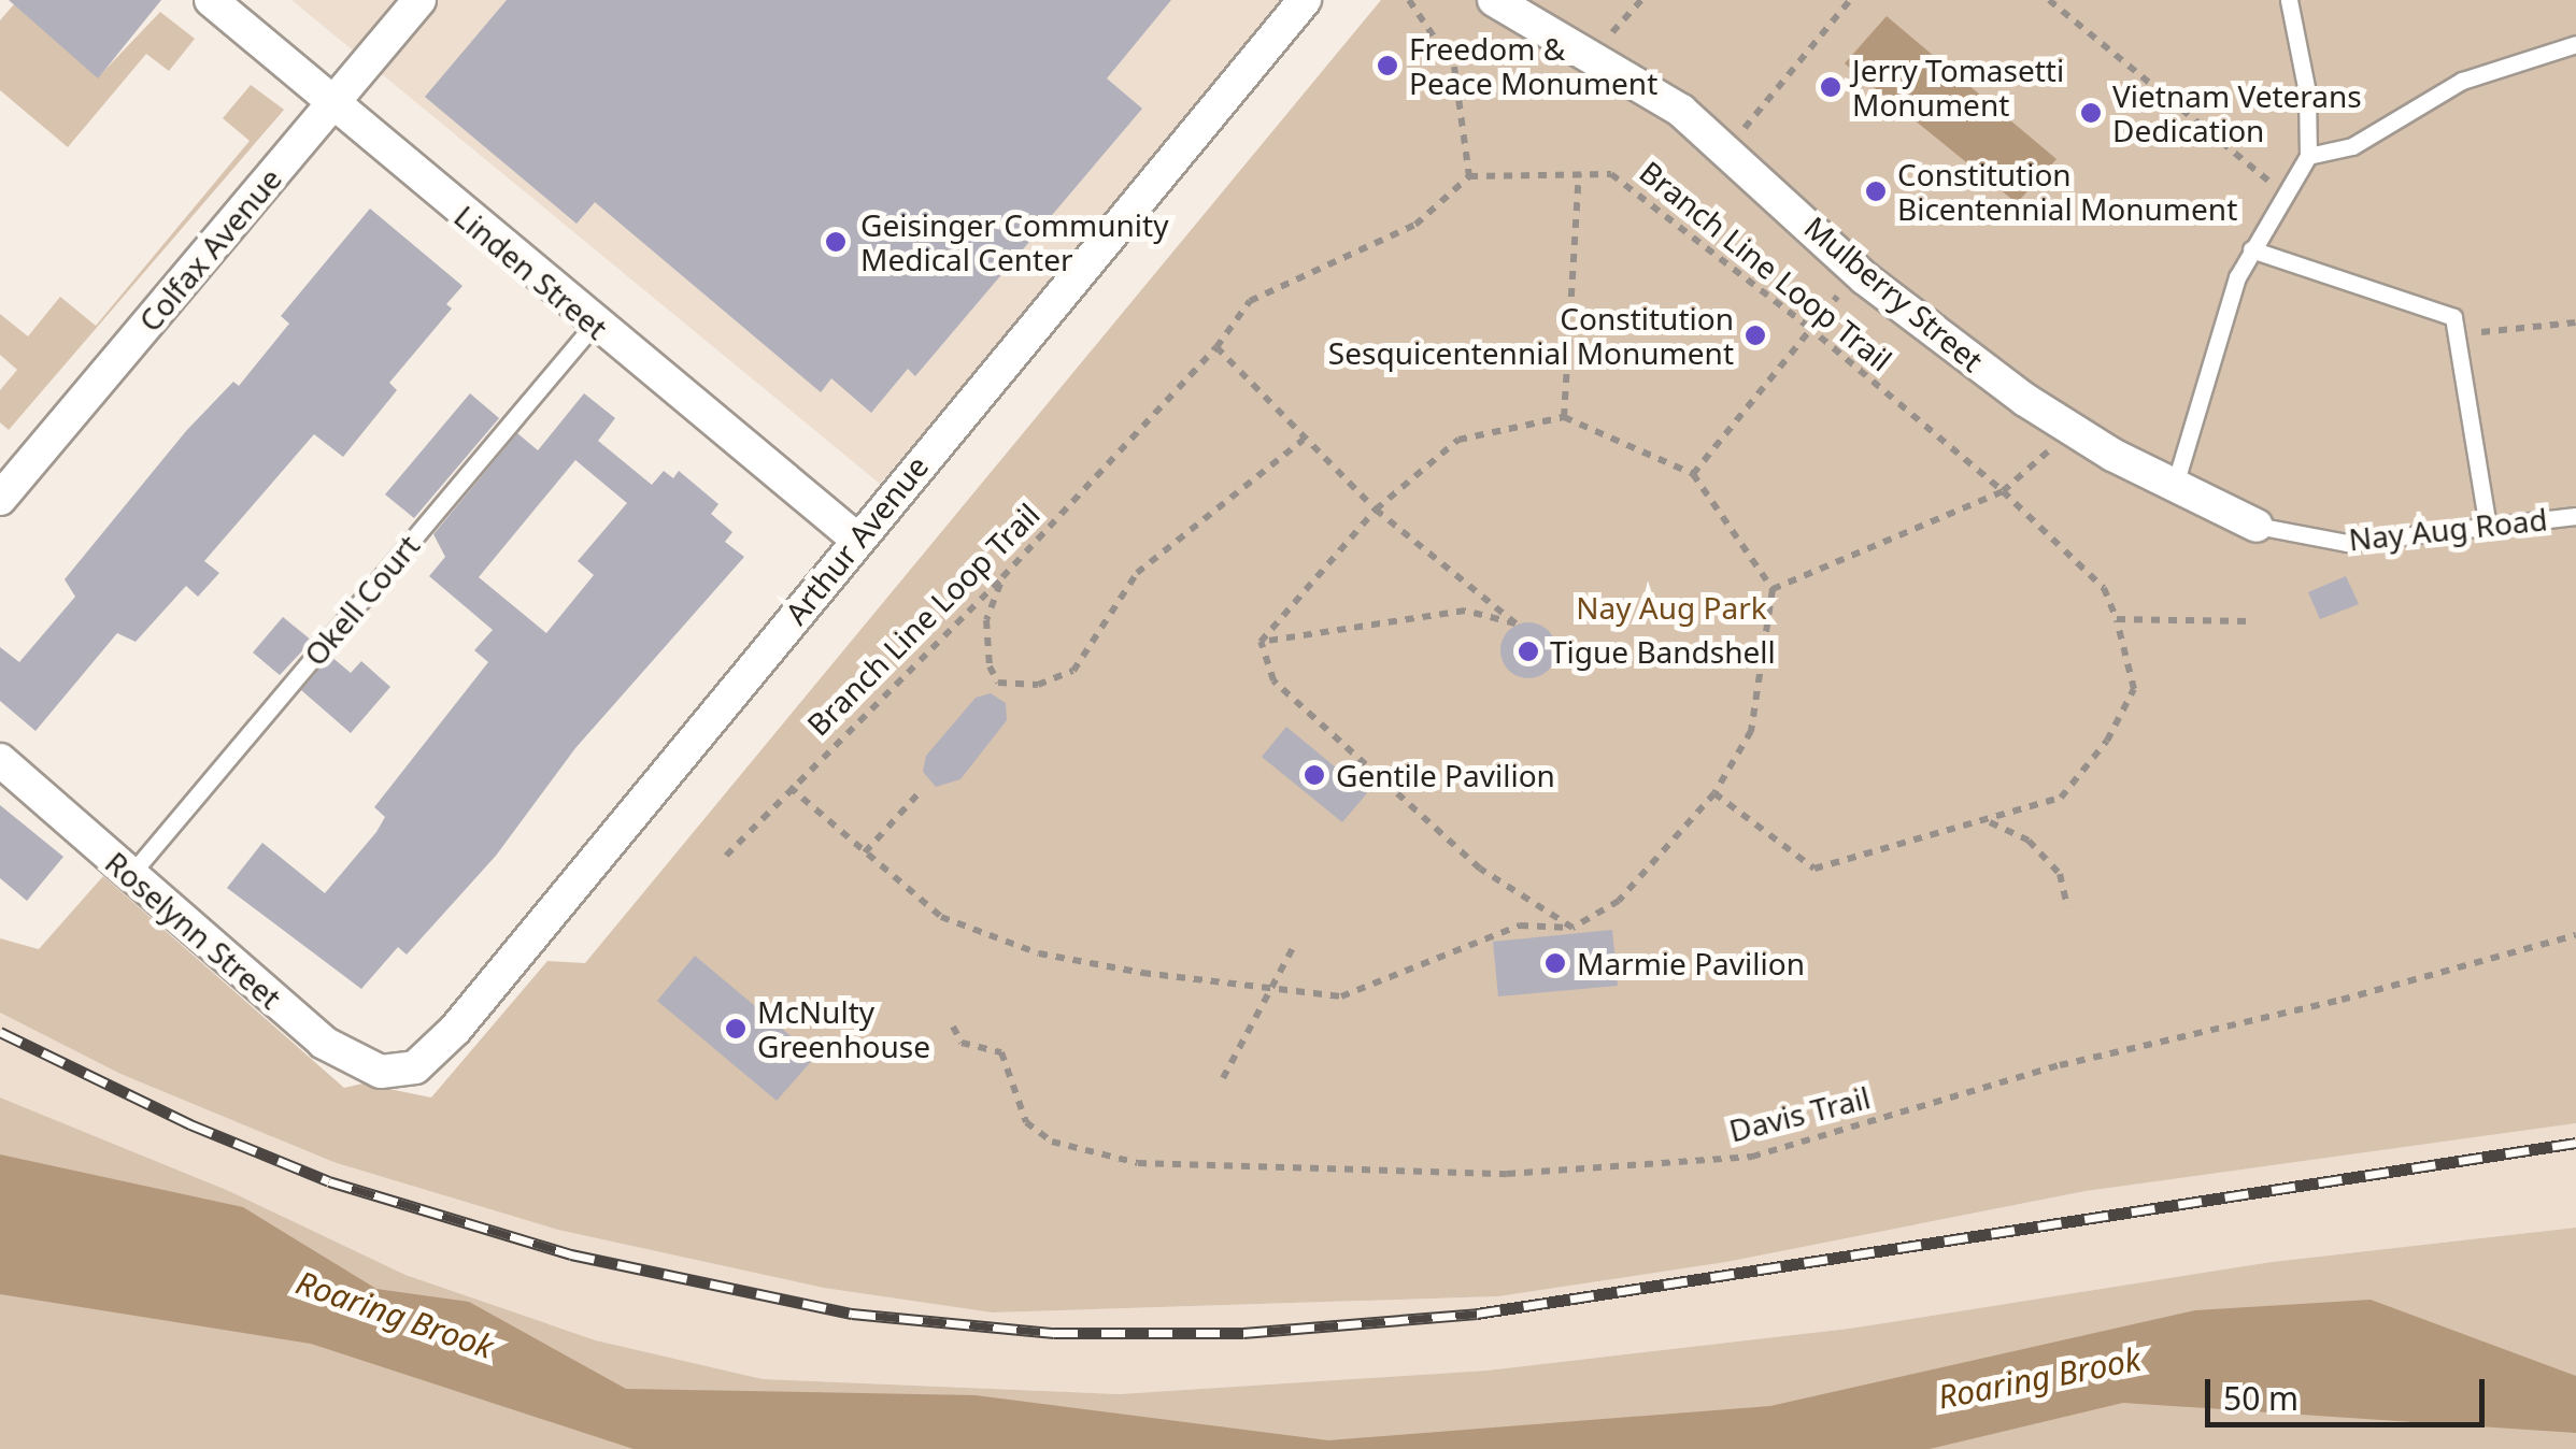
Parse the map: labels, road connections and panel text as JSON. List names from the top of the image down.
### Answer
{
  "streets": {
    "street": [
      "Colfax Avenue",
      "Linden Street",
      "Mulberry Street",
      "Arthur Avenue",
      "Roselynn Street"
    ],
    "lane": ["Nay Aug Road", "Okell Court"],
    "path": ["Branch Line Loop Trail", "Davis Trail"]
  },
  "crossings": [
    ["Colfax Avenue", "Linden Street"],
    ["Linden Street", "Arthur Avenue"],
    ["Linden Street", "Okell Court"],
    ["Mulberry Street", "Nay Aug Road"],
    ["Arthur Avenue", "Roselynn Street"],
    ["Okell Court", "Roselynn Street"]
  ],
  "water": ["Roaring Brook"],
  "parks": ["Nay Aug Park"],
  "places": [
    "Freedom & Peace Monument",
    "Jerry Tomasetti Monument",
    "Vietnam Veterans Dedication",
    "Constitution Bicentennial Monument",
    "Geisinger Community Medical Center",
    "Constitution Sesquicentennial Monument",
    "Tigue Bandshell",
    "Gentile Pavilion",
    "Marmie Pavilion",
    "McNulty Greenhouse"
  ],
  "scale_bar": "50 m"
}
